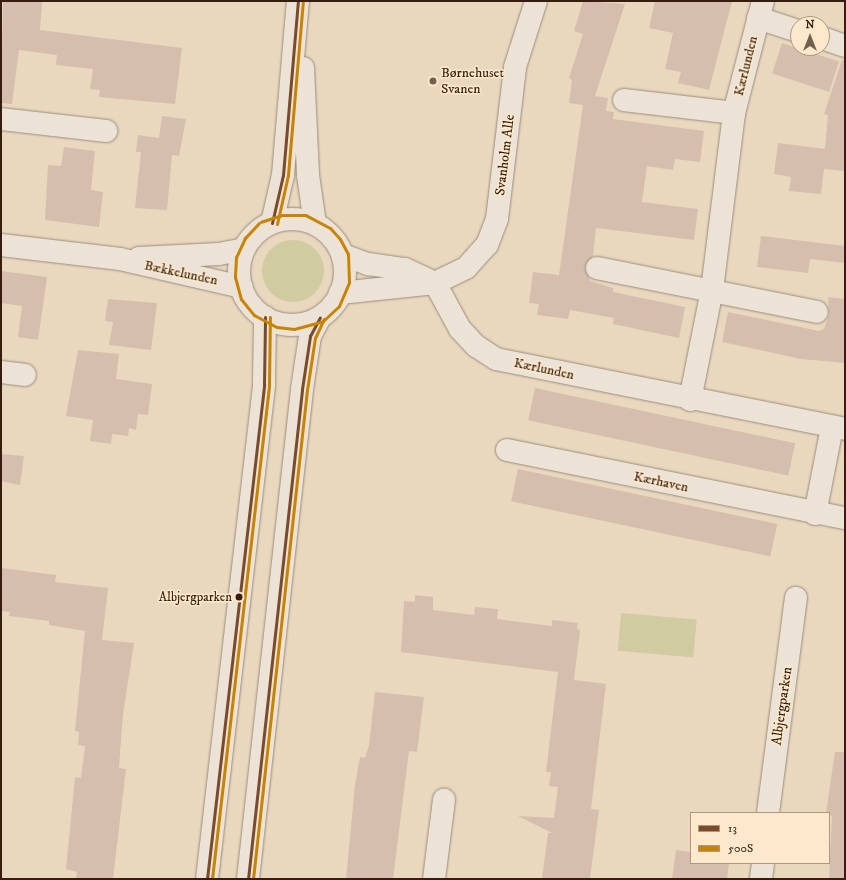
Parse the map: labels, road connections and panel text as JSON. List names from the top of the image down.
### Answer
{
  "streets": {
    "street": [
      "Kærlunden",
      "Svanholm Alle",
      "Bækkelunden",
      "Kærhaven",
      "Albjergparken"
    ]
  },
  "crossings": [
    ["Kærlunden", "Svanholm Alle"],
    ["Svanholm Alle", "Bækkelunden"]
  ],
  "places": ["Børnehuset Svanen", "Albjergparken"],
  "lines": ["transit line 13", "transit line 500S"],
  "legend": ["13", "500S"],
  "north": "top"
}
